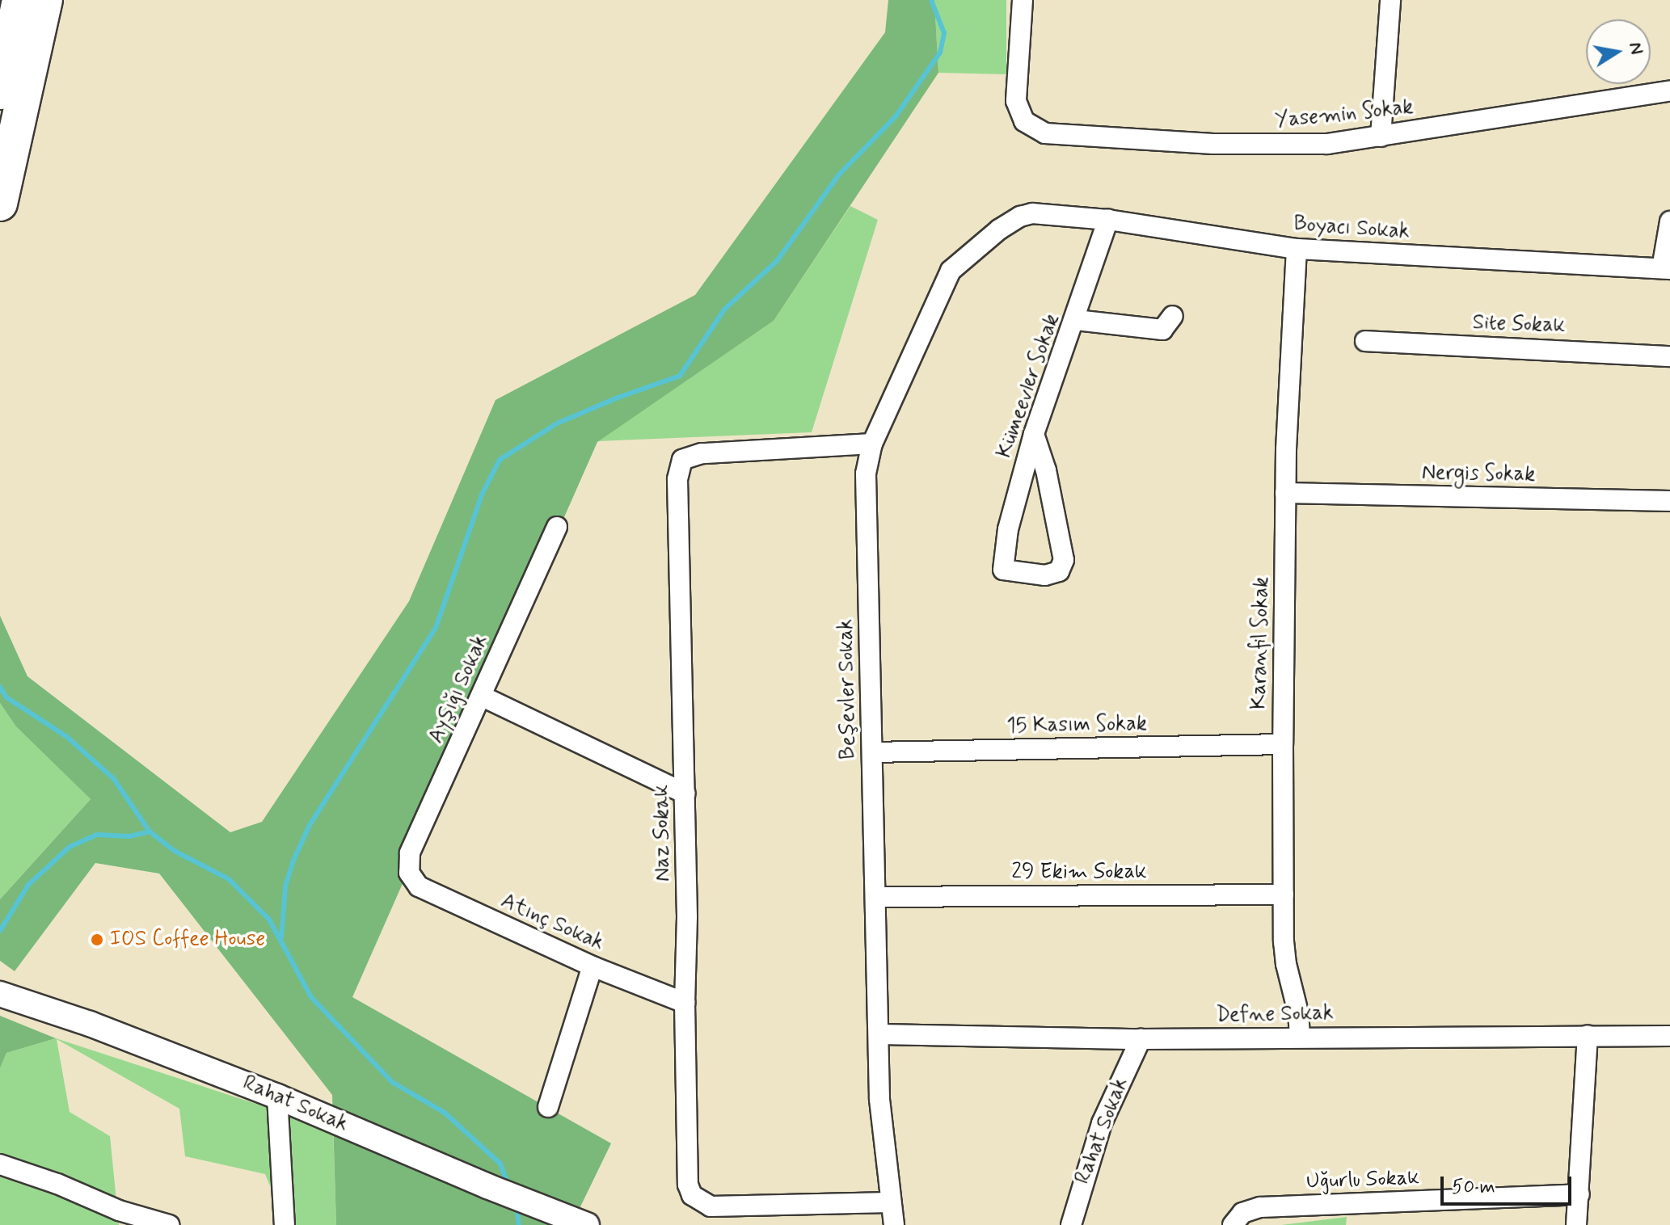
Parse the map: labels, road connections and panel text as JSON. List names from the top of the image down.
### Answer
{
  "streets": {
    "street": [
      "Yasemin Sokak",
      "Boyacı Sokak",
      "Site Sokak",
      "Kümeevler Sokak",
      "Nergis Sokak",
      "Karanfil Sokak",
      "Ayşığı Sokak",
      "Beşevler Sokak",
      "15 Kasım Sokak",
      "Naz Sokak",
      "29 Ekim Sokak",
      "Atınç Sokak",
      "Defne Sokak",
      "Rahat Sokak",
      "Uğurlu Sokak"
    ]
  },
  "crossings": [
    ["Boyacı Sokak", "Kümeevler Sokak"],
    ["Boyacı Sokak", "Karanfil Sokak"],
    ["Boyacı Sokak", "Beşevler Sokak"],
    ["Nergis Sokak", "Karanfil Sokak"],
    ["Karanfil Sokak", "15 Kasım Sokak"],
    ["Karanfil Sokak", "29 Ekim Sokak"],
    ["Karanfil Sokak", "Defne Sokak"],
    ["Ayşığı Sokak", "Atınç Sokak"],
    ["Beşevler Sokak", "15 Kasım Sokak"],
    ["Beşevler Sokak", "Naz Sokak"],
    ["Beşevler Sokak", "29 Ekim Sokak"],
    ["Beşevler Sokak", "Defne Sokak"],
    ["Naz Sokak", "Atınç Sokak"],
    ["Defne Sokak", "Rahat Sokak"]
  ],
  "places": ["IOS Coffee House"],
  "scale_bar": "50 m",
  "north": "right"
}
